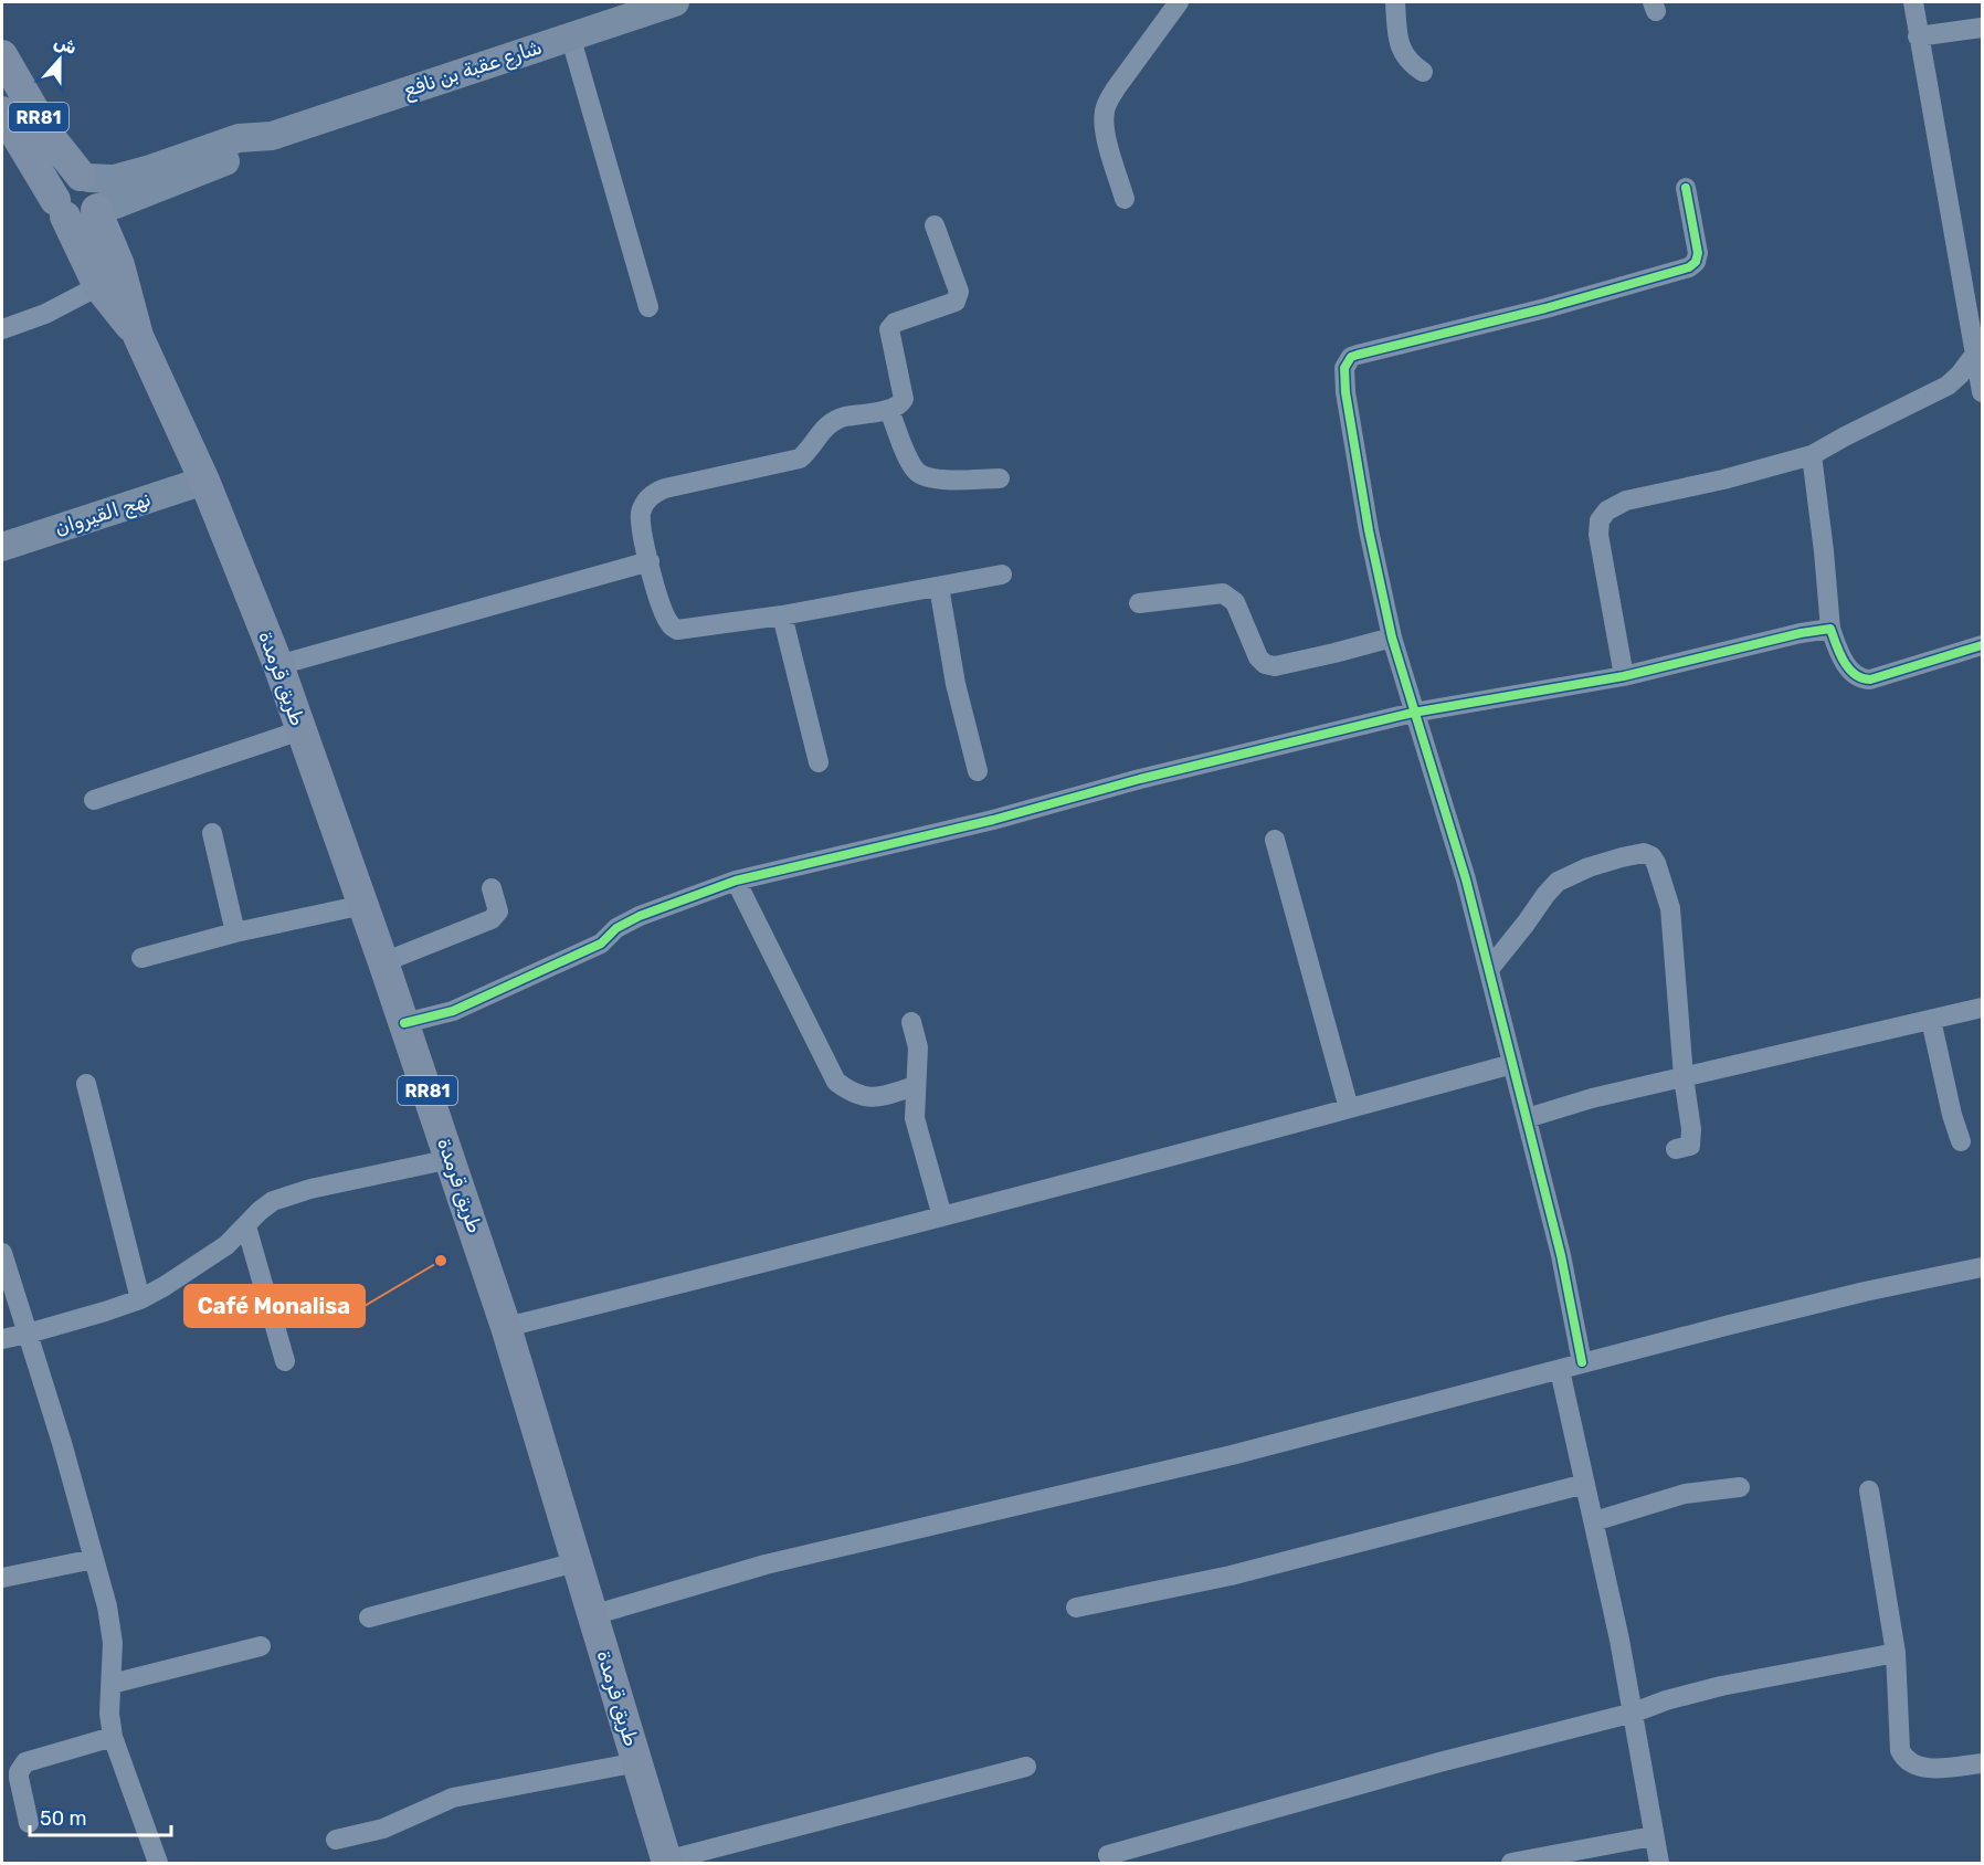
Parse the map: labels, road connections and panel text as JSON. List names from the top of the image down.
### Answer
{
  "streets": {
    "main road": [
      "شارع عقبة بن نافع",
      "RR81",
      "نهج القيروان",
      "طريق قرمدة"
    ]
  },
  "crossings": [
    ["شارع عقبة بن نافع", "طريق قرمدة"],
    ["نهج القيروان", "طريق قرمدة"]
  ],
  "places": ["Café Monalisa"],
  "scale_bar": "50 m",
  "north": "top"
}
